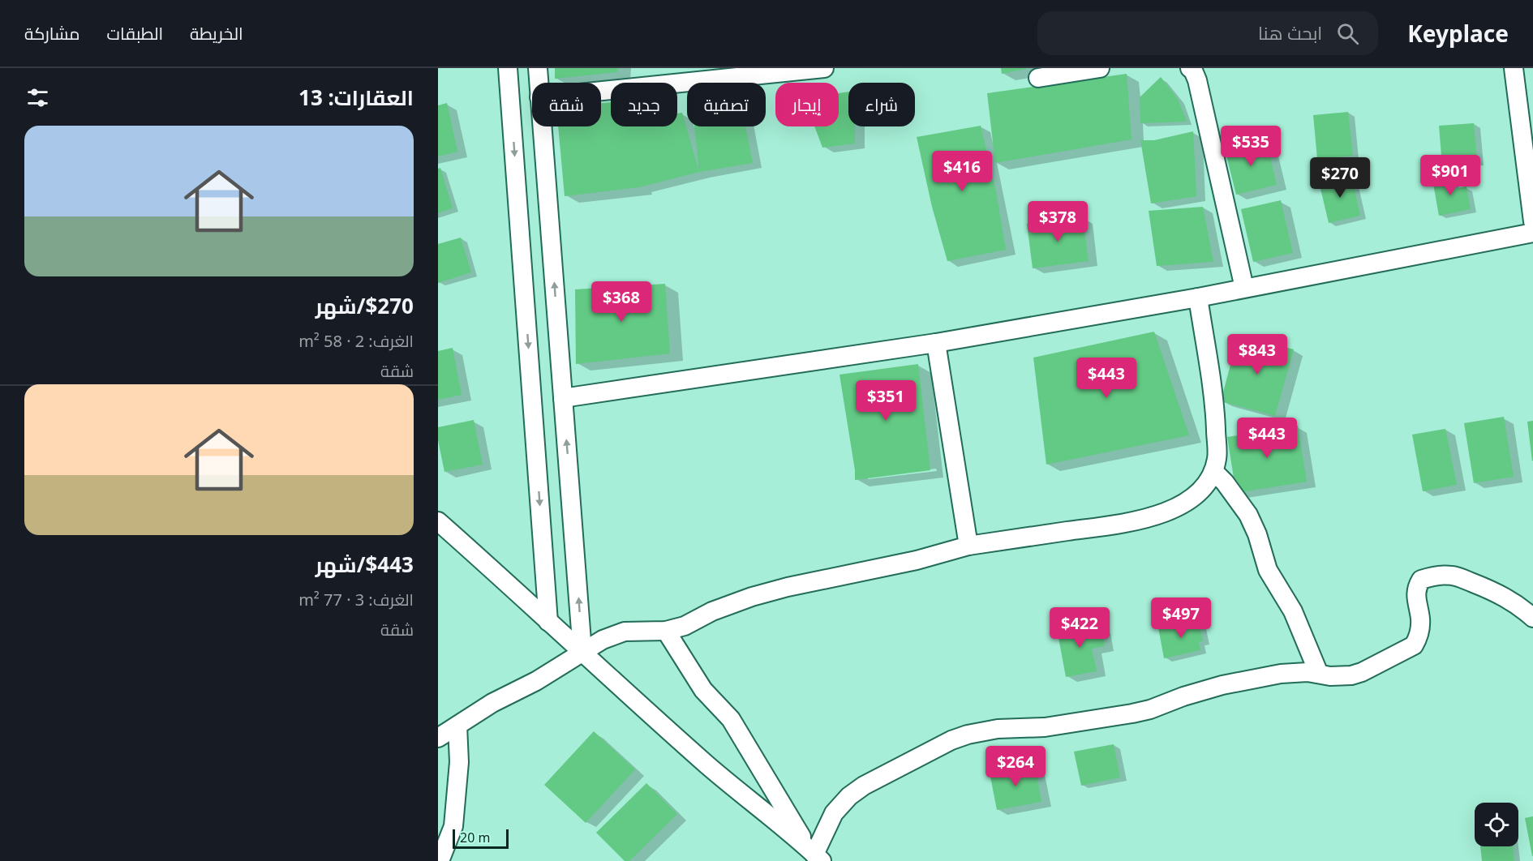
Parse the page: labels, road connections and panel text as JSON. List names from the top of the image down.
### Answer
{
  "scale_bar": "20 m",
  "page": {
    "header": "Keyplace",
    "search": "ابحث هنا",
    "nav": ["الخريطة", "الطبقات", "مشاركة"],
    "heading": "العقارات: 13",
    "chip": [
      "شراء",
      "إيجار",
      "تصفية",
      "جديد",
      "شقة"
    ],
    "price": [
      "$535",
      "$416",
      "$901",
      "$270",
      "$378",
      "$368",
      "$843",
      "$443",
      "$351",
      "$443",
      "$497",
      "$422",
      "$264"
    ],
    "list": [
      {
        "name": "$270/شهر",
        "note": "الغرف: 2 · 58 m² · شقة"
      },
      {
        "name": "$443/شهر",
        "note": "الغرف: 3 · 77 m² · شقة"
      }
    ],
    "scale": "20 m"
  }
}
